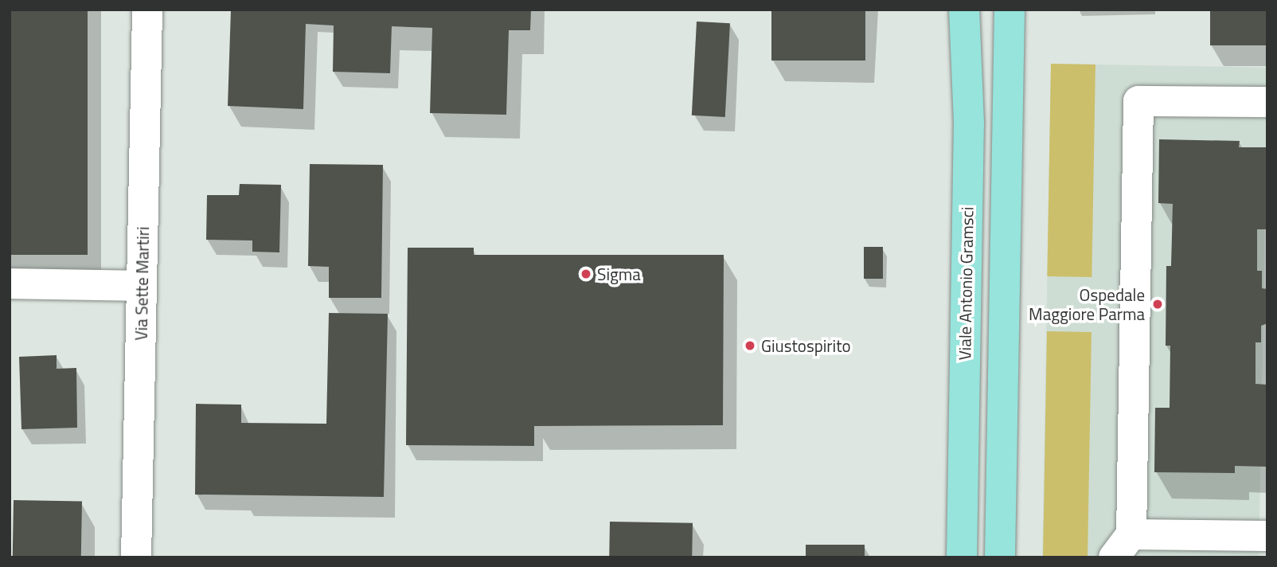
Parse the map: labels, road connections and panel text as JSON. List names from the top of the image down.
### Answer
{
  "streets": {
    "main road": ["Viale Antonio Gramsci"],
    "street": ["Via Sette Martiri"]
  },
  "places": ["Sigma", "Ospedale Maggiore Parma", "Giustospirito"]
}
